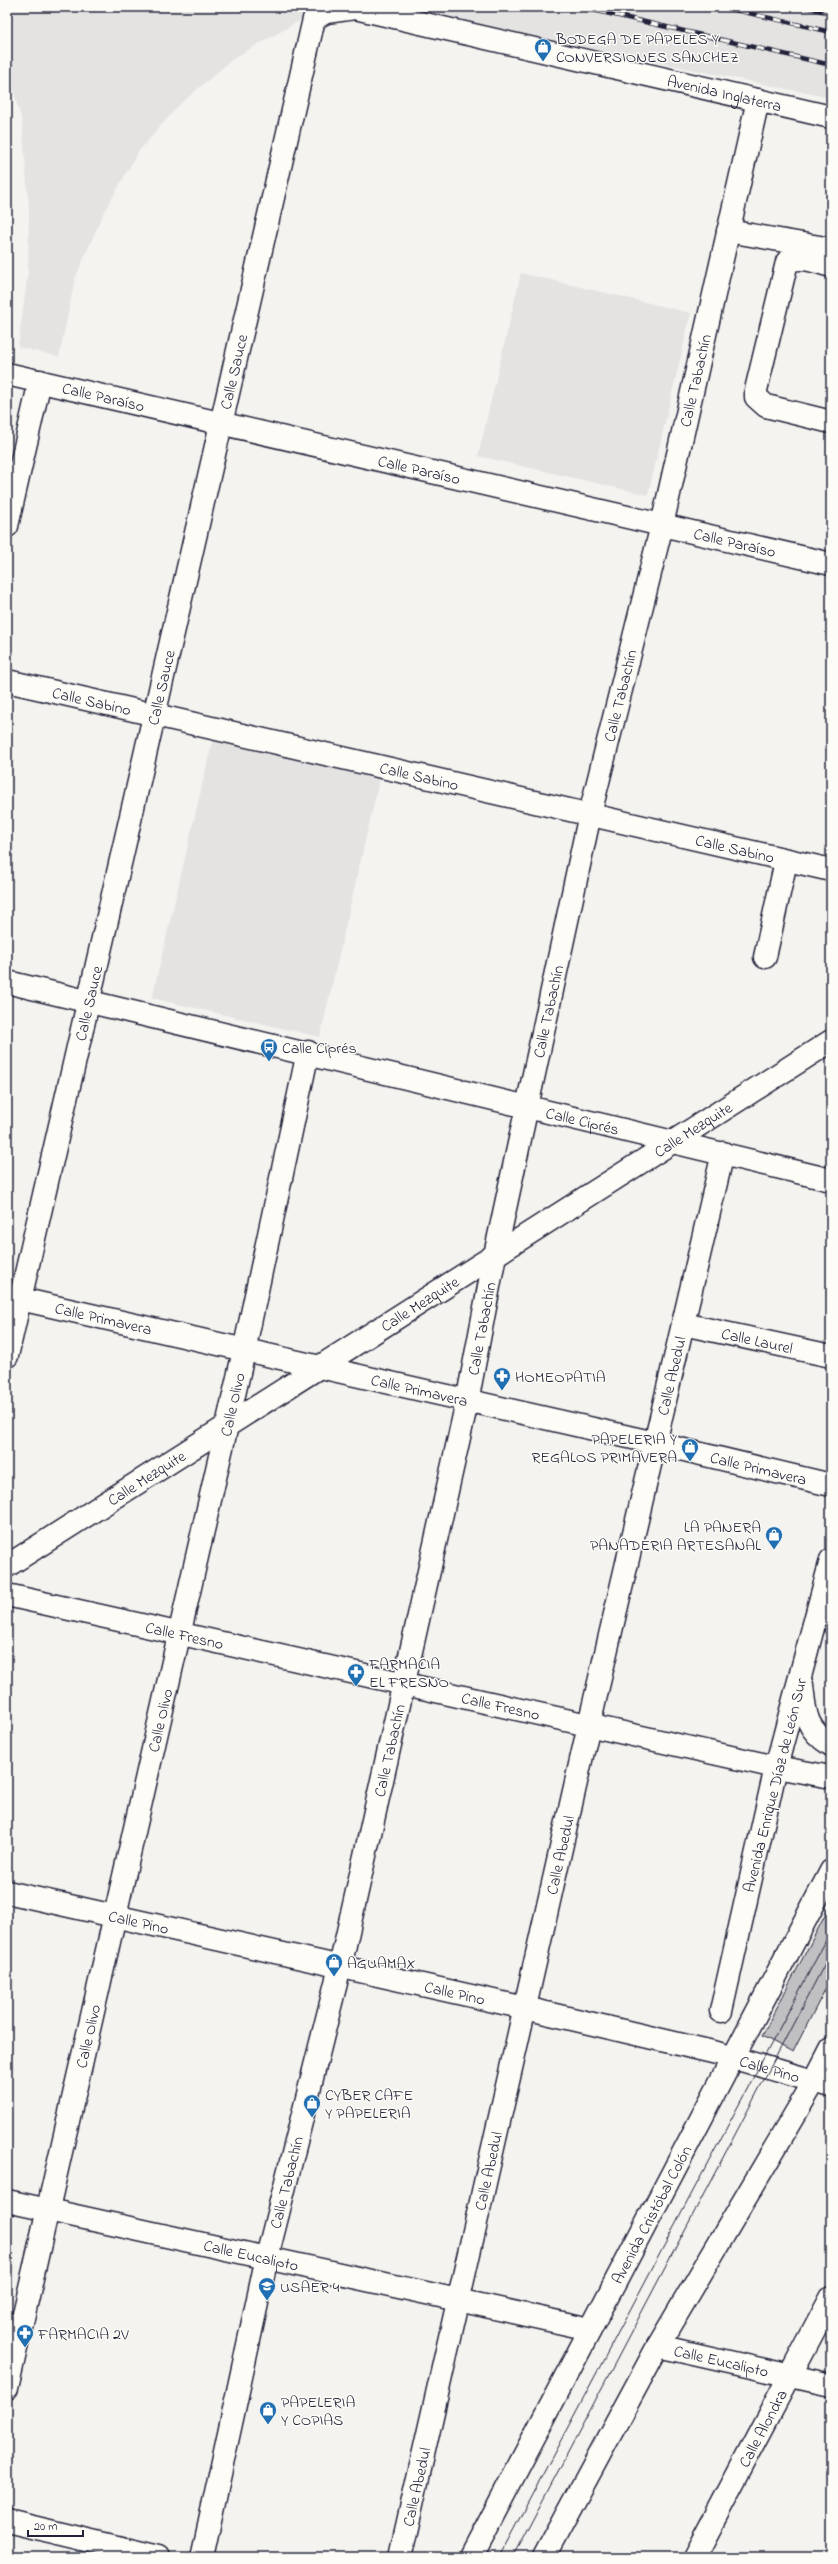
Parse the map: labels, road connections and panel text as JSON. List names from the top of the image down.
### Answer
{
  "streets": {
    "street": [
      "Avenida Inglaterra",
      "Calle Sauce",
      "Calle Tabachín",
      "Calle Paraíso",
      "Calle Sabino",
      "Calle Ciprés",
      "Calle Mezquite",
      "Calle Primavera",
      "Calle Laurel",
      "Calle Abedul",
      "Calle Olivo",
      "Calle Fresno",
      "Avenida Enrique Díaz de León Sur",
      "Calle Pino",
      "Avenida Cristóbal Colón",
      "Calle Eucalipto",
      "Calle Alondra"
    ]
  },
  "crossings": [
    ["Avenida Inglaterra", "Calle Sauce"],
    ["Avenida Inglaterra", "Calle Tabachín"],
    ["Calle Sauce", "Calle Paraíso"],
    ["Calle Sauce", "Calle Sabino"],
    ["Calle Sauce", "Calle Ciprés"],
    ["Calle Sauce", "Calle Primavera"],
    ["Calle Tabachín", "Calle Paraíso"],
    ["Calle Tabachín", "Calle Sabino"],
    ["Calle Tabachín", "Calle Ciprés"],
    ["Calle Tabachín", "Calle Mezquite"],
    ["Calle Tabachín", "Calle Primavera"],
    ["Calle Tabachín", "Calle Fresno"],
    ["Calle Tabachín", "Calle Pino"],
    ["Calle Tabachín", "Calle Eucalipto"],
    ["Calle Ciprés", "Calle Mezquite"],
    ["Calle Ciprés", "Calle Abedul"],
    ["Calle Ciprés", "Calle Olivo"],
    ["Calle Mezquite", "Calle Primavera"],
    ["Calle Mezquite", "Calle Olivo"],
    ["Calle Primavera", "Calle Abedul"],
    ["Calle Primavera", "Calle Olivo"],
    ["Calle Laurel", "Calle Abedul"],
    ["Calle Abedul", "Calle Fresno"],
    ["Calle Abedul", "Calle Pino"],
    ["Calle Abedul", "Calle Eucalipto"],
    ["Calle Olivo", "Calle Fresno"],
    ["Calle Olivo", "Calle Pino"],
    ["Calle Olivo", "Calle Eucalipto"],
    ["Calle Fresno", "Avenida Enrique Díaz de León Sur"],
    ["Calle Pino", "Avenida Cristóbal Colón"],
    ["Avenida Cristóbal Colón", "Calle Eucalipto"],
    ["Calle Eucalipto", "Calle Alondra"]
  ],
  "places": {
    "shop": [
      "BODEGA DE PAPELES Y CONVERSIONES SANCHEZ",
      "PAPELERIA Y REGALOS PRIMAVERA",
      "LA PANERA PANADERIA ARTESANAL",
      "AGUAMAX",
      "CYBER CAFE Y PAPELERIA",
      "PAPELERIA Y COPIAS"
    ],
    "bus stop": ["Calle Ciprés"],
    "pharmacy": ["HOMEOPATIA", "FARMACIA EL FRESNO", "FARMACIA 2V"],
    "school or university": ["USAER 4"]
  },
  "scale_bar": "20 m"
}
